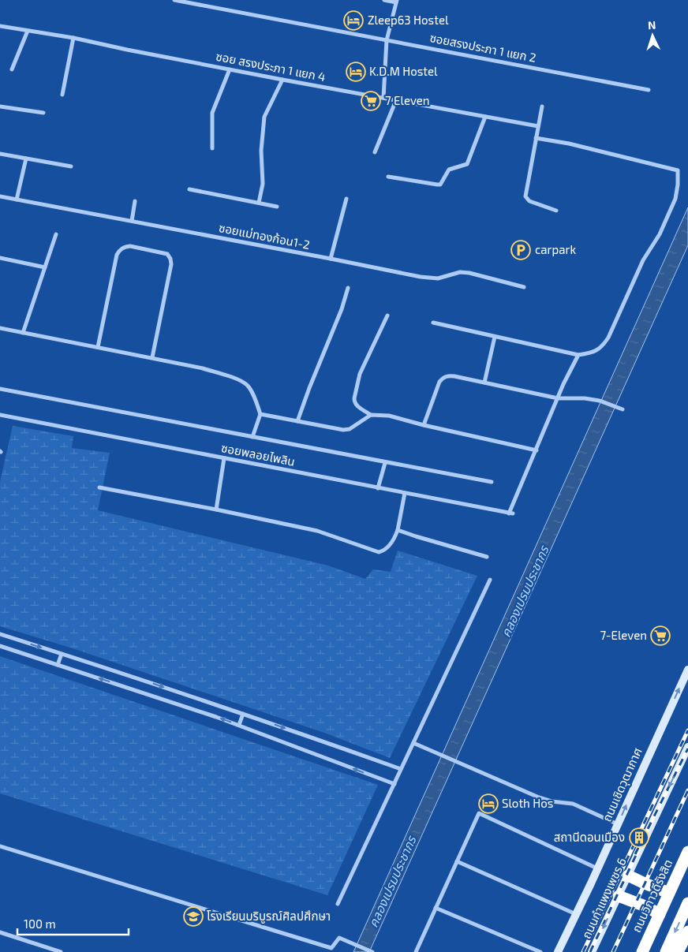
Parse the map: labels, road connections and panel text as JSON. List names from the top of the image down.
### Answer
{
  "streets": {
    "highway": ["ถนนวิภาวดีรังสิต"],
    "main road": ["ถนนเชิดวุฒากาศ", "ถนนกำแพงเพชร 6"],
    "street": [
      "ซอยสรงประภา 1 แยก 2",
      "ซอย สรงประภา 1 แยก 4",
      "ซอยแม่ทองก้อน1-2",
      "ซอยพลอยไพลิน"
    ]
  },
  "one_way": ["ถนนเชิดวุฒากาศ", "ถนนกำแพงเพชร 6"],
  "water": ["คลองเปรมประชากร"],
  "places": {
    "hotel": ["Zleep63 Hostel", "K.D.M Hostel", "Sloth Hos"],
    "supermarket": ["7 Eleven", "7-Eleven"],
    "parking": ["carpark"],
    "building": ["สถานีดอนเมือง"],
    "school or university": ["โรงเรียนบริบูรณ์ศิลปศึกษา"]
  },
  "scale_bar": "100 m",
  "north": "top"
}
